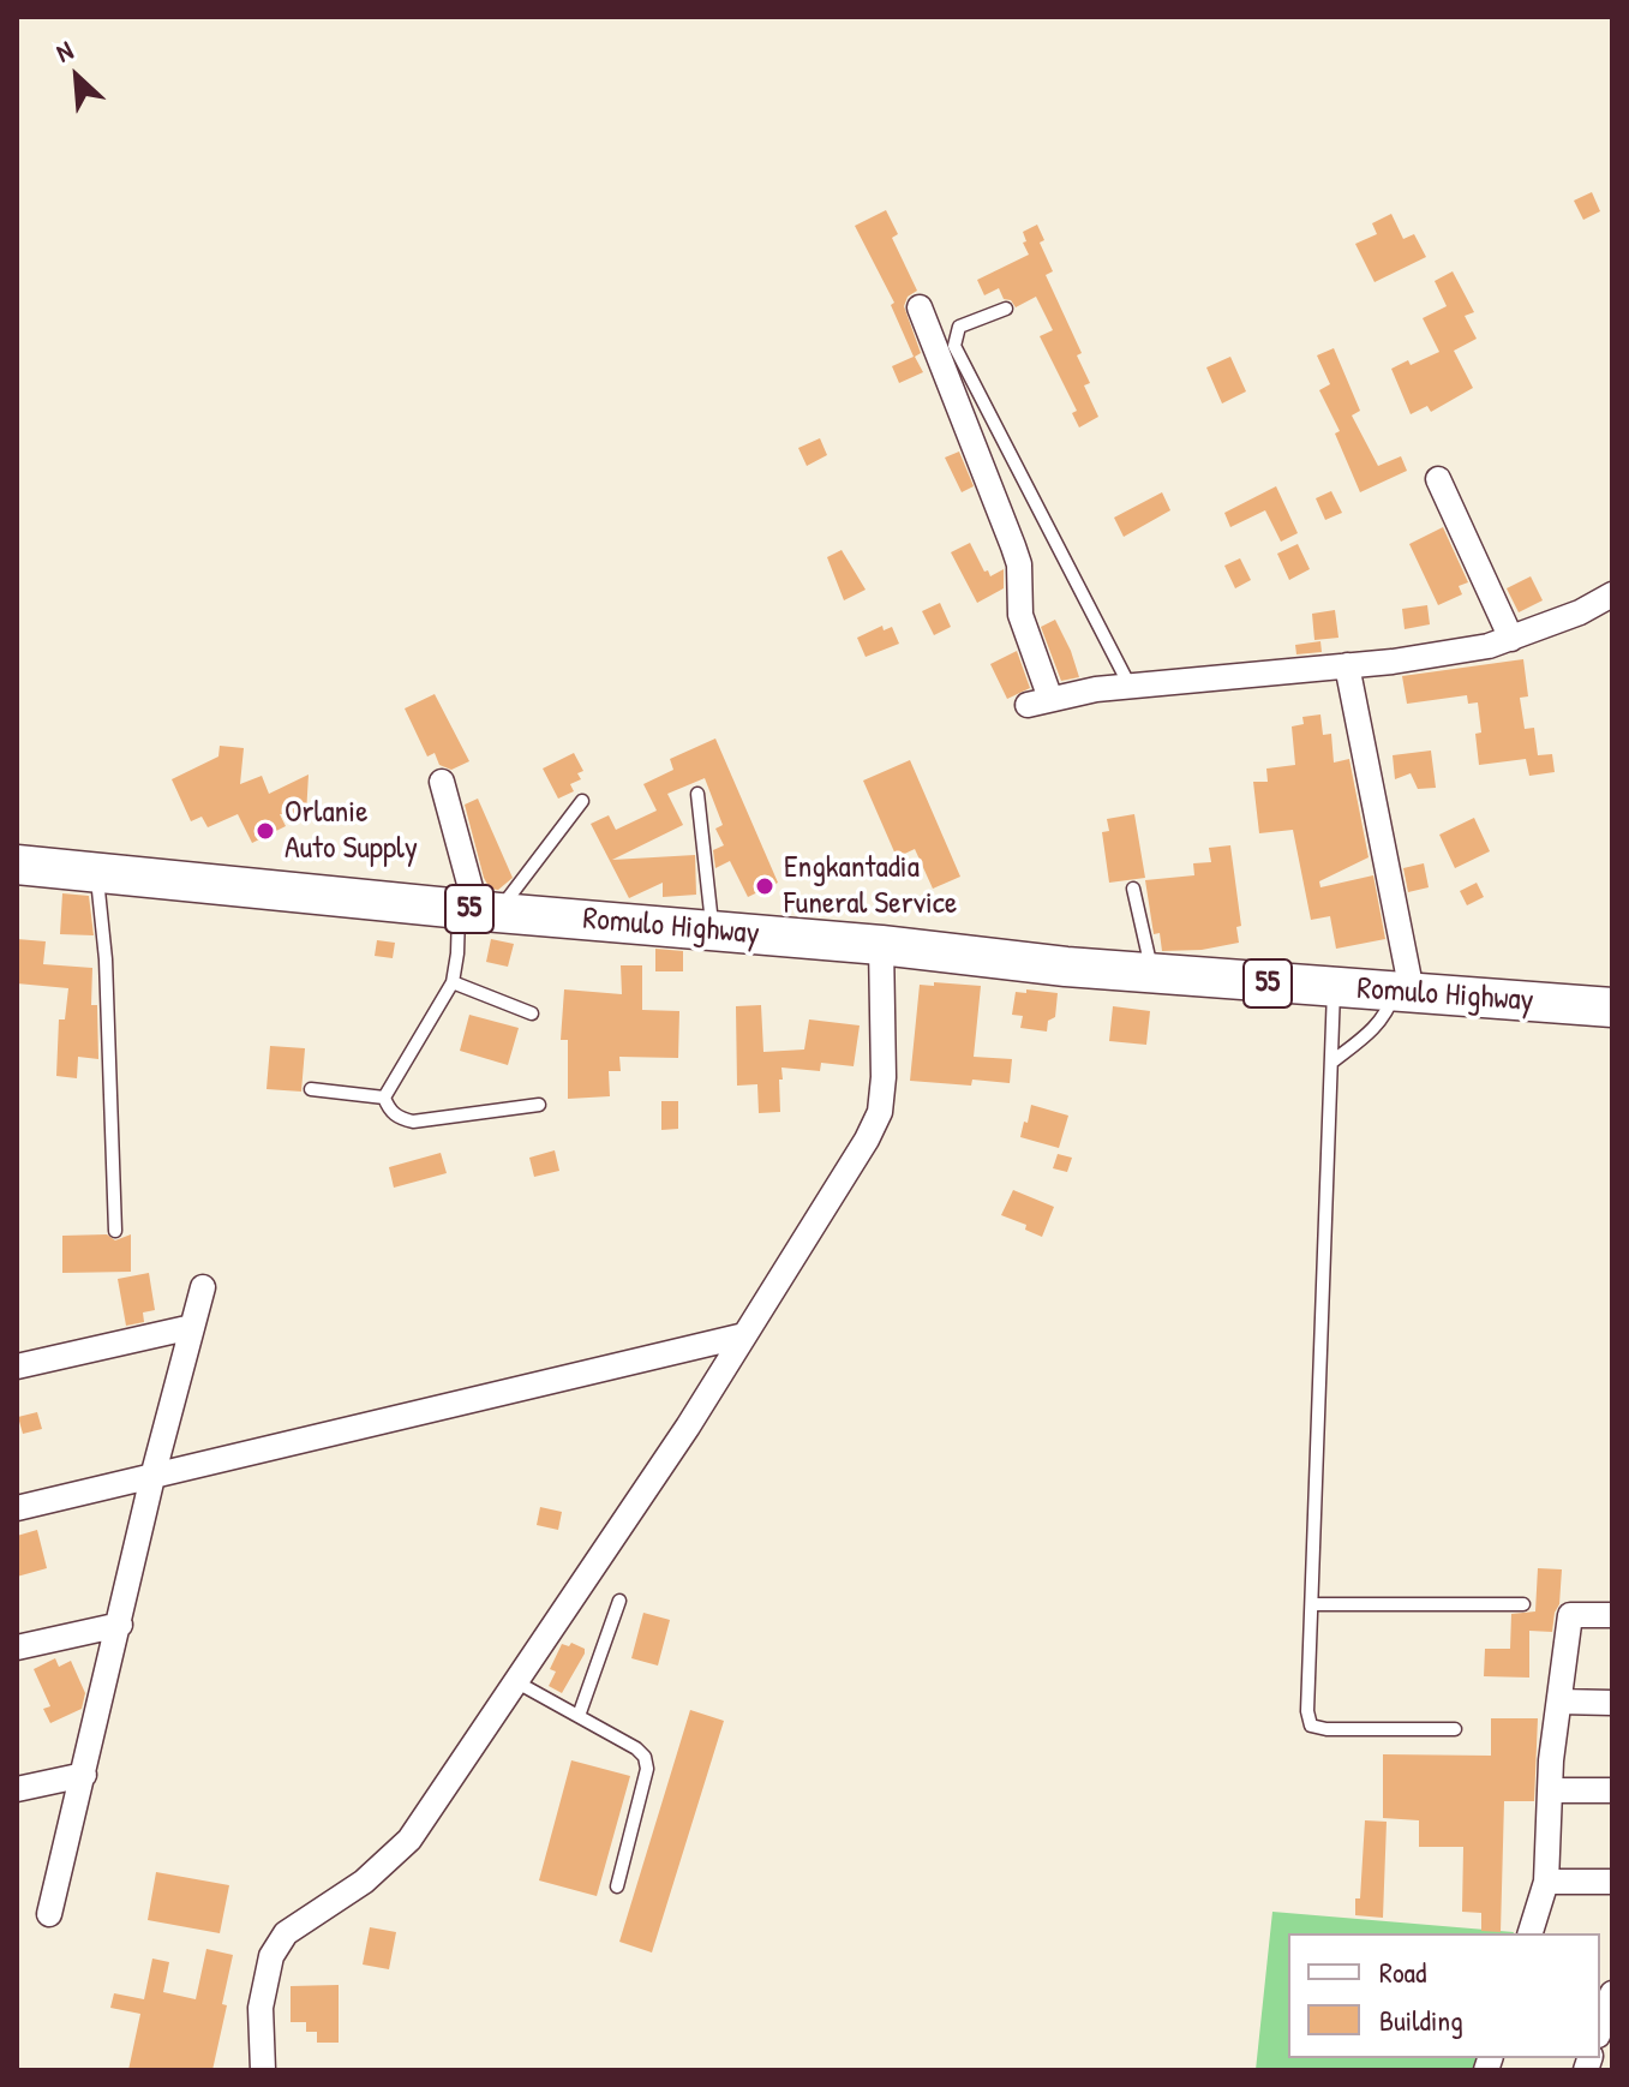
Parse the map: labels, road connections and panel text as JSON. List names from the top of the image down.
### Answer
{
  "streets": {
    "highway": ["55", "Romulo Highway"]
  },
  "places": ["Orlanie Auto Supply", "Engkantadia Funeral Service"],
  "legend": ["Road", "Building"],
  "north": "top left"
}
